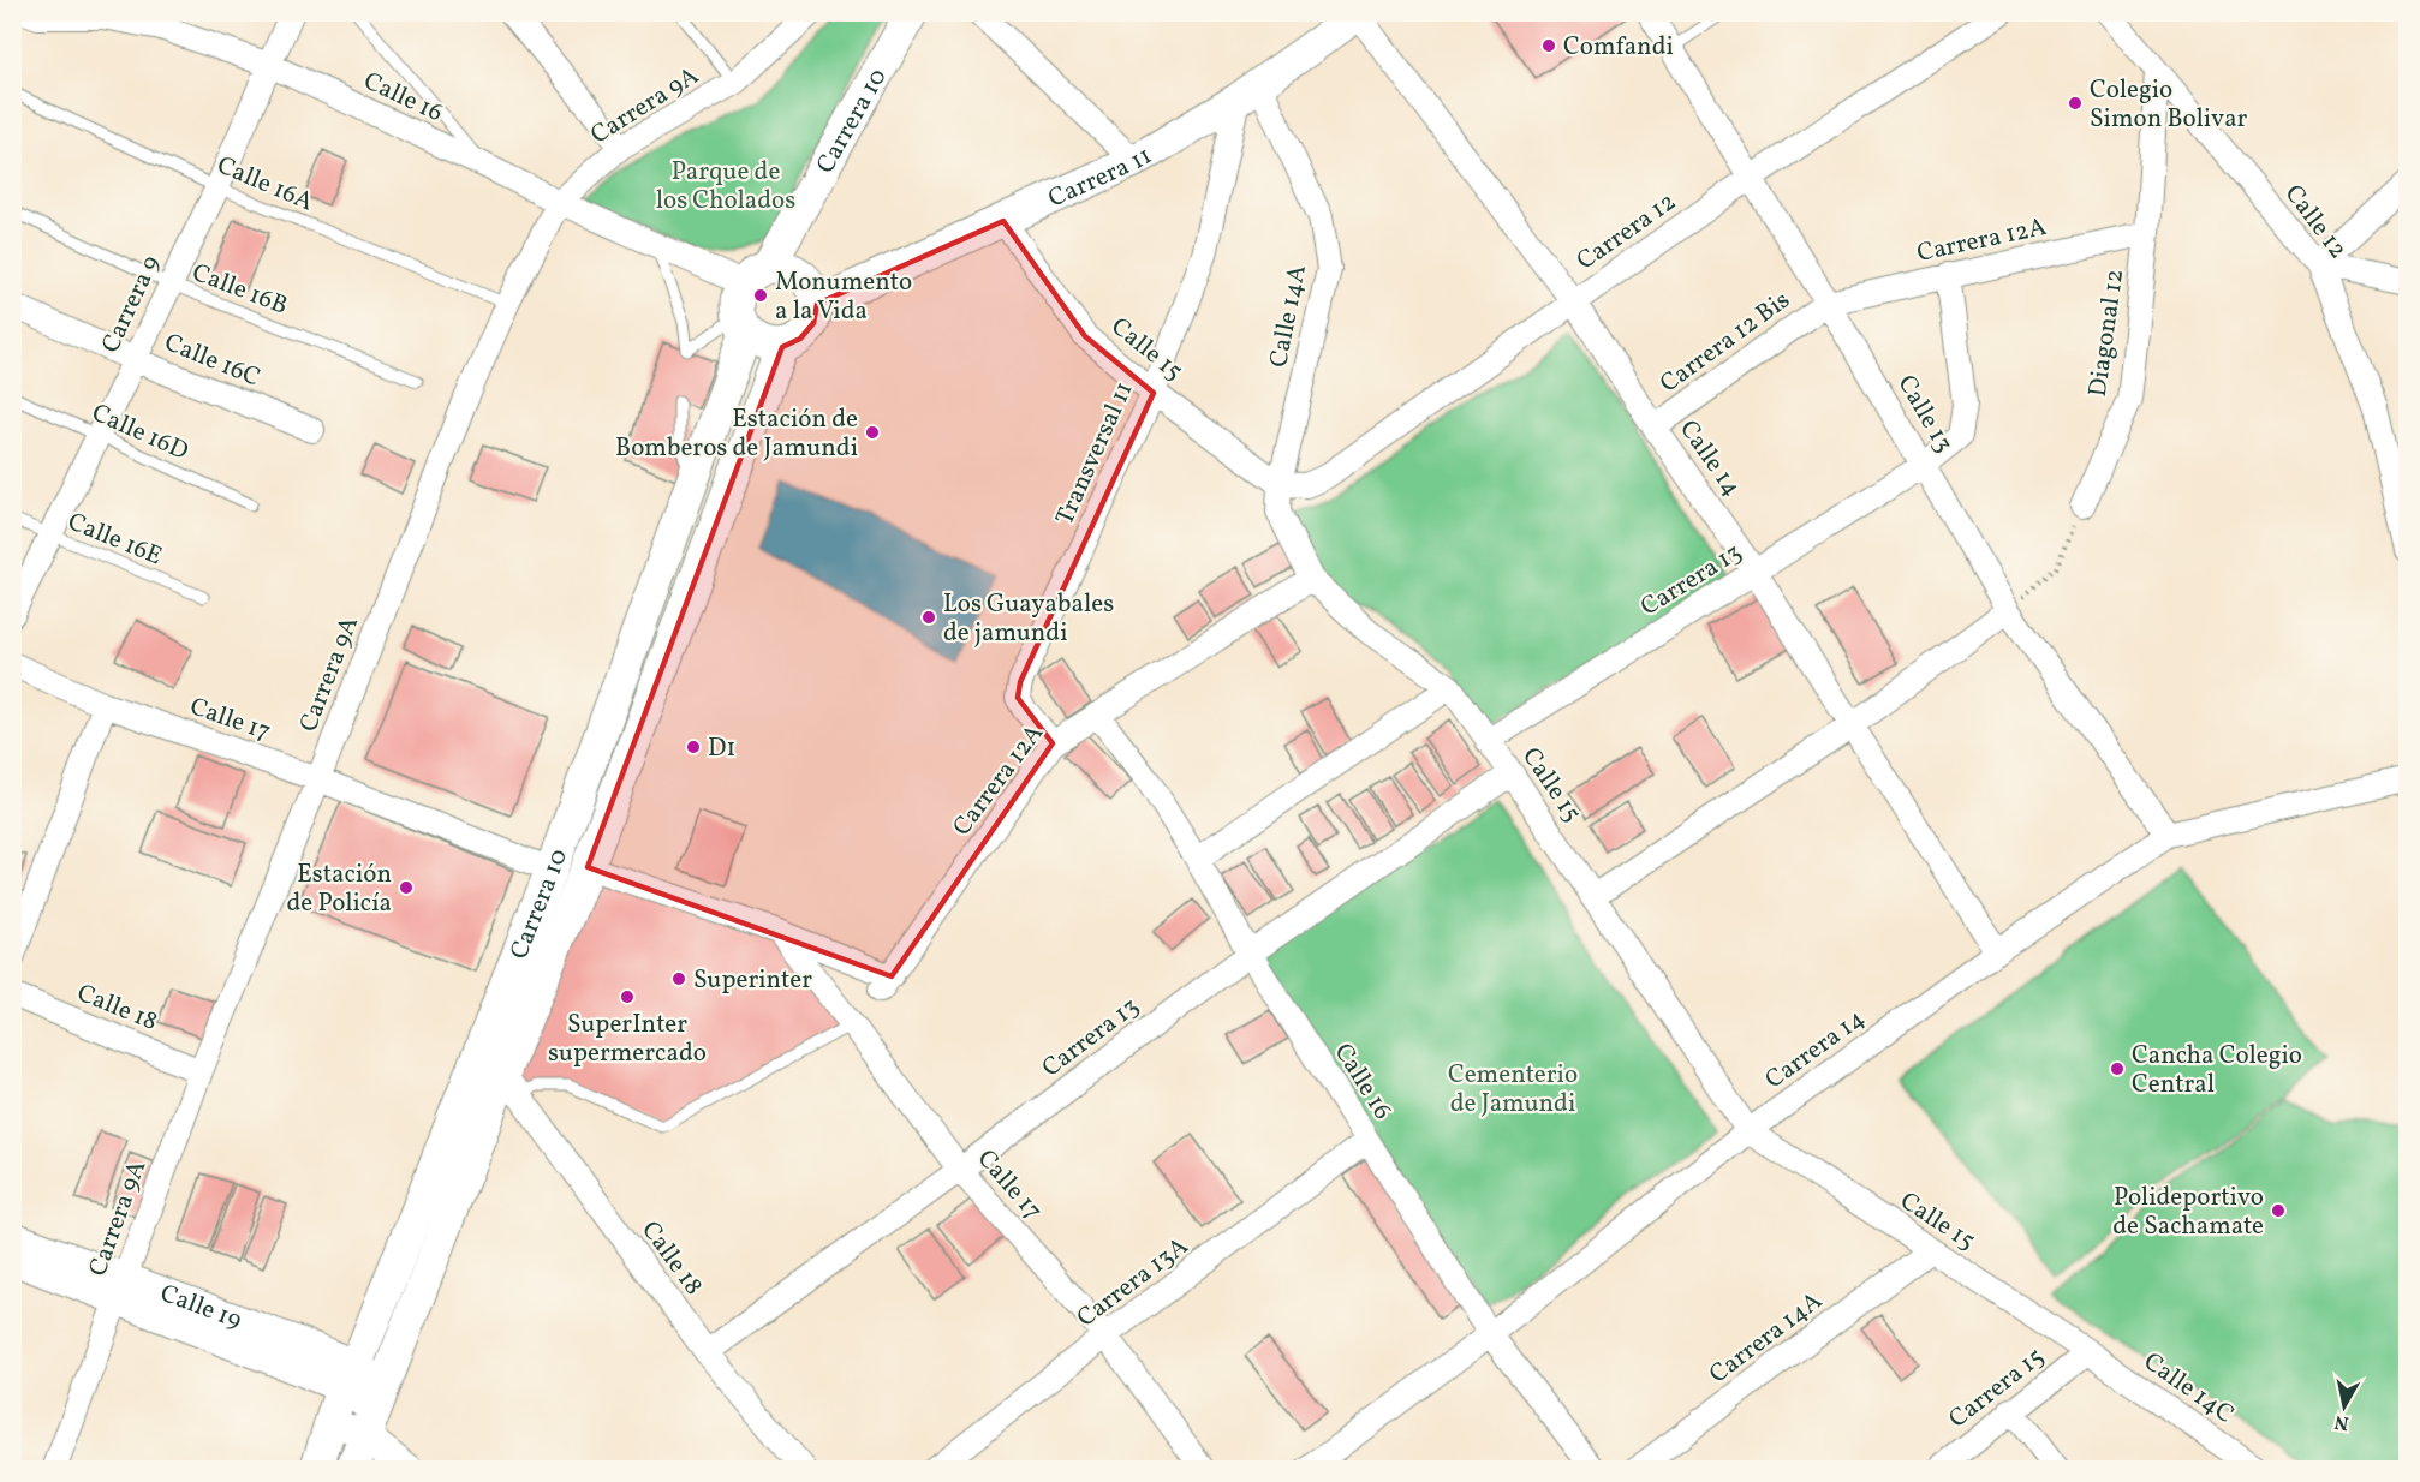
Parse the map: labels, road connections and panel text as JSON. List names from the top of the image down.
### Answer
{
  "streets": {
    "main road": ["Carrera 10", "Carrera 11"],
    "street": [
      "Calle 16",
      "Carrera 9A",
      "Calle 12",
      "Carrera 12",
      "Carrera 12A",
      "Carrera 9",
      "Calle 14A",
      "Diagonal 12",
      "Carrera 12 Bis",
      "Calle 15",
      "Calle 16C",
      "Calle 13",
      "Transversal 11",
      "Calle 14",
      "Carrera 13",
      "Calle 17",
      "Calle 18",
      "Carrera 14",
      "Carrera 13A",
      "Calle 19",
      "Carrera 14A",
      "Carrera 15",
      "Calle 14C"
    ],
    "lane": [
      "Calle 16A",
      "Calle 16B",
      "Calle 16D",
      "Calle 16E"
    ]
  },
  "crossings": [
    ["Calle 16", "Carrera 9A"],
    ["Calle 16", "Carrera 10"],
    ["Calle 16", "Carrera 11"],
    ["Calle 16", "Carrera 12A"],
    ["Calle 16", "Carrera 9"],
    ["Calle 16", "Carrera 13"],
    ["Calle 16", "Carrera 14"],
    ["Calle 16", "Carrera 13A"],
    ["Carrera 9A", "Calle 16A"],
    ["Carrera 9A", "Calle 17"],
    ["Carrera 9A", "Calle 18"],
    ["Carrera 9A", "Calle 19"],
    ["Carrera 10", "Carrera 11"],
    ["Carrera 10", "Calle 17"],
    ["Carrera 10", "Calle 18"],
    ["Carrera 10", "Calle 19"],
    ["Carrera 11", "Calle 14A"],
    ["Carrera 11", "Calle 15"],
    ["Carrera 11", "Transversal 11"],
    ["Carrera 11", "Calle 14"],
    ["Calle 16A", "Carrera 9"],
    ["Calle 12", "Diagonal 12"],
    ["Carrera 12", "Calle 14A"],
    ["Carrera 12", "Calle 15"],
    ["Carrera 12", "Calle 13"],
    ["Carrera 12", "Calle 14"],
    ["Carrera 12A", "Diagonal 12"],
    ["Carrera 12A", "Carrera 12 Bis"],
    ["Carrera 12A", "Calle 15"],
    ["Carrera 12A", "Calle 13"],
    ["Carrera 12A", "Transversal 11"],
    ["Carrera 12A", "Carrera 13"],
    ["Carrera 12A", "Calle 17"],
    ["Calle 16B", "Carrera 9"],
    ["Carrera 9", "Calle 16C"],
    ["Carrera 9", "Calle 16D"],
    ["Carrera 9", "Calle 16E"],
    ["Calle 14A", "Calle 15"],
    ["Calle 14A", "Transversal 11"],
    ["Carrera 12 Bis", "Calle 13"],
    ["Carrera 12 Bis", "Calle 14"],
    ["Calle 15", "Transversal 11"],
    ["Calle 15", "Carrera 13"],
    ["Calle 15", "Carrera 14"],
    ["Calle 15", "Carrera 14A"],
    ["Calle 15", "Carrera 15"],
    ["Calle 15", "Calle 14C"],
    ["Calle 13", "Carrera 13"],
    ["Calle 13", "Carrera 14"],
    ["Calle 14", "Carrera 13"],
    ["Calle 14", "Carrera 14"],
    ["Carrera 13", "Calle 17"],
    ["Carrera 13", "Calle 18"],
    ["Calle 17", "Carrera 13A"],
    ["Carrera 15", "Calle 14C"]
  ],
  "parks": ["Parque de los Cholados", "Cementerio de Jamundi"],
  "places": [
    "Comfandi",
    "Colegio Simon Bolivar",
    "Monumento a la Vida",
    "Estación de Bomberos de Jamundi",
    "Los Guayabales de jamundi",
    "D1",
    "Estación de Policía",
    "Superinter",
    "SuperInter supermercado",
    "Cancha Colegio Central",
    "Polideportivo de Sachamate"
  ],
  "north": "bottom"
}
